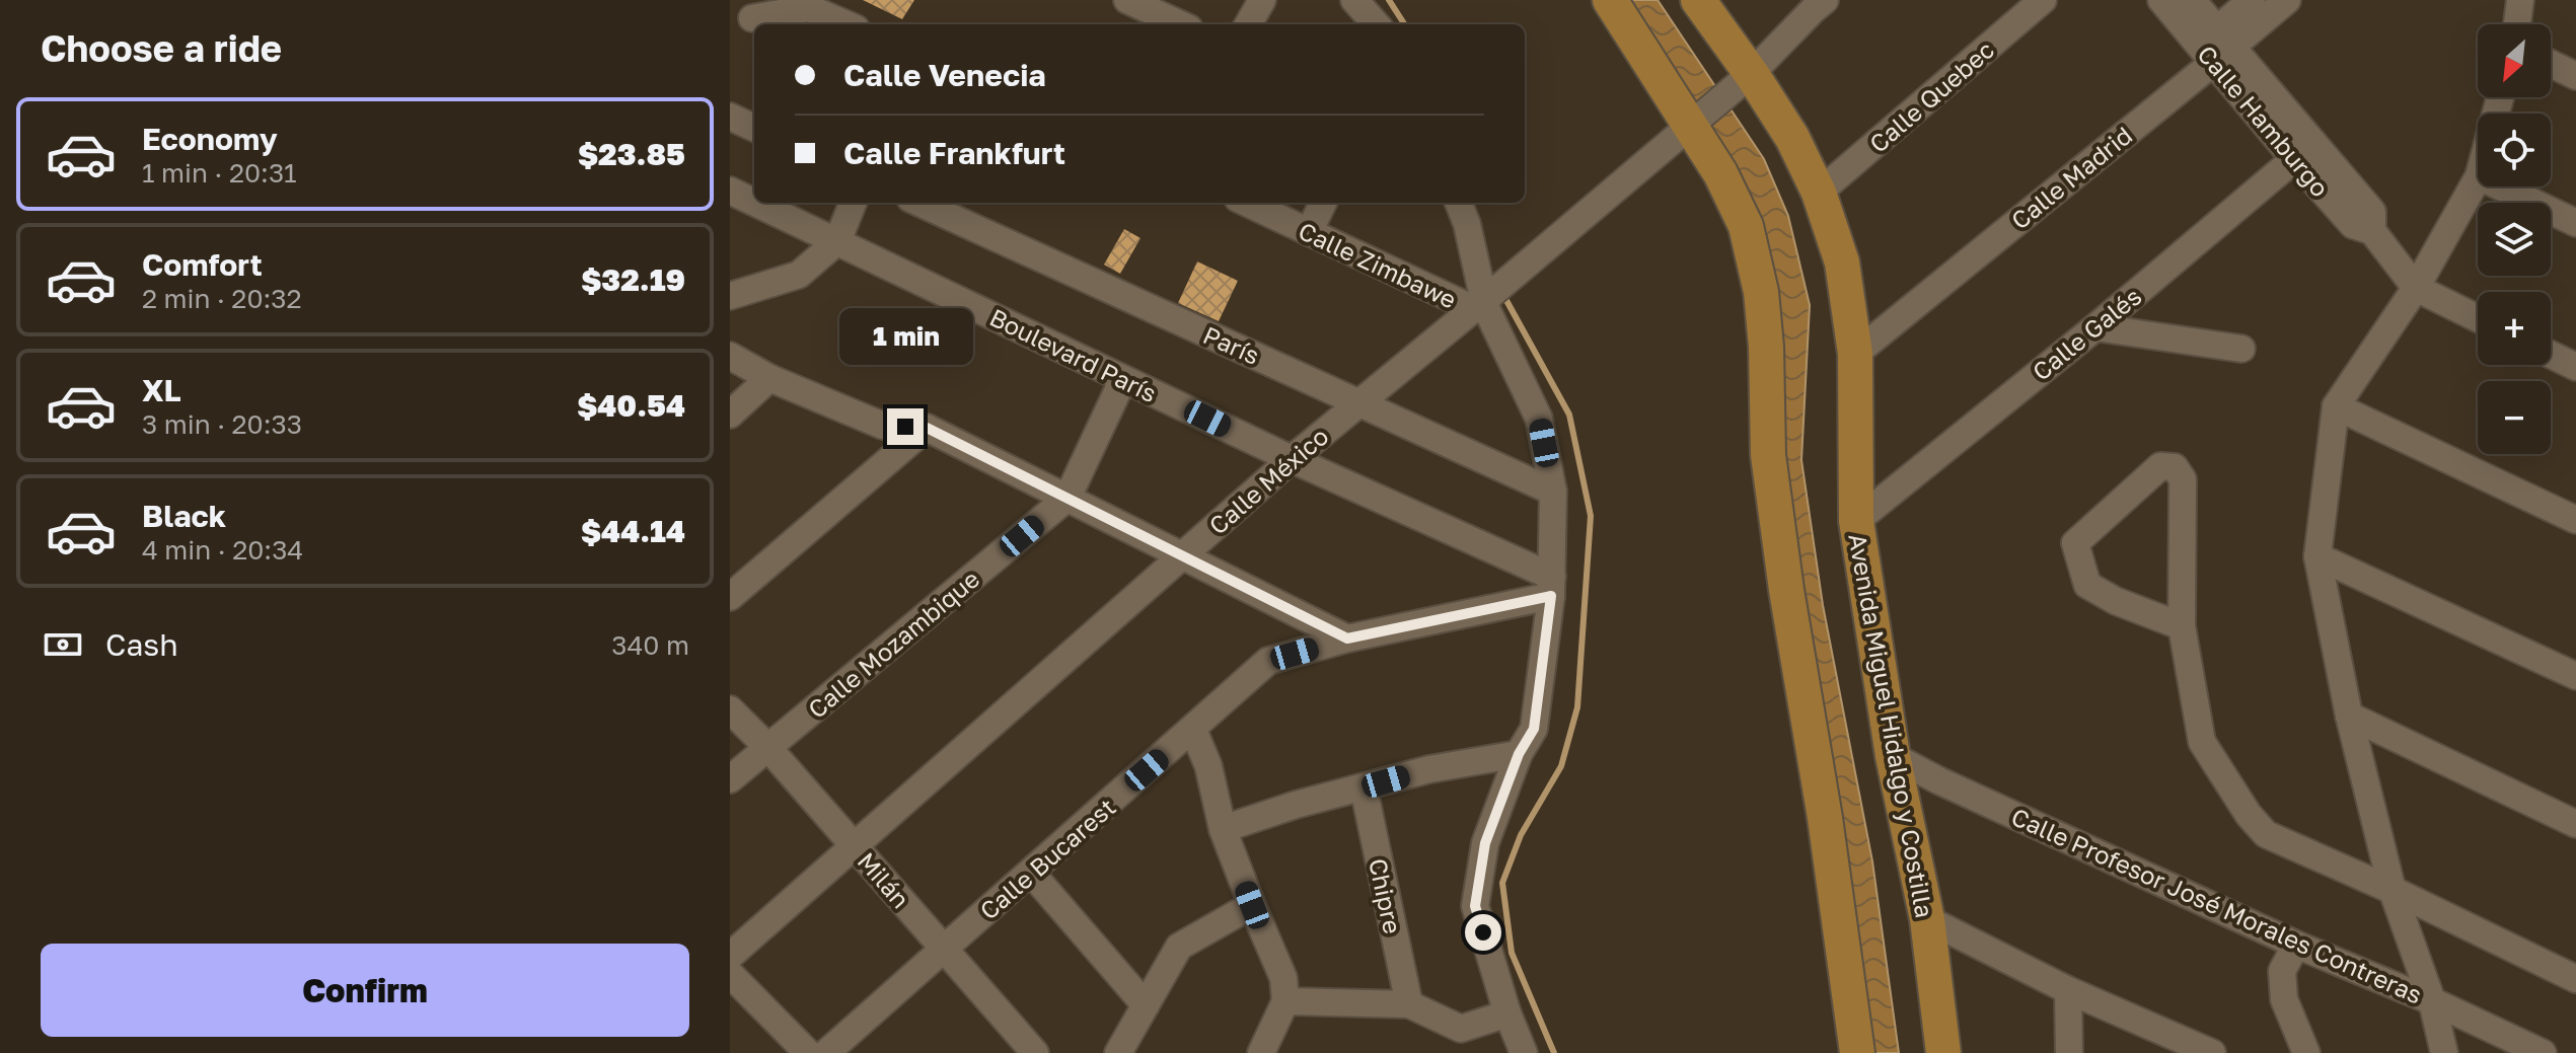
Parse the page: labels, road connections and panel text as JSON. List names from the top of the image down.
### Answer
{
  "streets": {
    "main road": ["Avenida Miguel Hidalgo y Costilla"],
    "street": [
      "Calle Quebec",
      "Calle Hamburgo",
      "Calle Madrid",
      "Calle Zimbawe",
      "Calle Galés",
      "París",
      "Boulevard París",
      "Calle México",
      "Calle Mozambique",
      "Calle Bucarest",
      "Milán",
      "Chipre",
      "Calle Profesor José Morales Contreras"
    ]
  },
  "crossings": [
    ["Calle Quebec", "Avenida Miguel Hidalgo y Costilla"],
    ["Calle Hamburgo", "Calle Madrid"],
    ["Calle Hamburgo", "Calle Galés"],
    ["Calle Madrid", "Avenida Miguel Hidalgo y Costilla"],
    ["Calle Zimbawe", "Calle México"],
    ["Calle Galés", "Avenida Miguel Hidalgo y Costilla"],
    ["París", "Calle México"],
    ["Boulevard París", "Calle México"],
    ["Boulevard París", "Calle Mozambique"],
    ["Boulevard París", "Calle Bucarest"],
    ["Calle México", "Avenida Miguel Hidalgo y Costilla"],
    ["Calle México", "Milán"],
    ["Calle Mozambique", "Milán"],
    ["Avenida Miguel Hidalgo y Costilla", "Calle Profesor José Morales Contreras"],
    ["Calle Bucarest", "Milán"]
  ],
  "north": "bottom left",
  "page": {
    "heading": "Choose a ride",
    "map_buttons": ["+", "−"],
    "banner": ["Calle Venecia", "Calle Frankfurt"],
    "list": [
      {
        "name": "Economy",
        "note": "1 min · 20:31",
        "value": "$23.85"
      },
      {
        "name": "Comfort",
        "note": "2 min · 20:32",
        "value": "$32.19"
      },
      {
        "name": "XL",
        "note": "3 min · 20:33",
        "value": "$40.54"
      },
      {
        "name": "Black",
        "note": "4 min · 20:34",
        "value": "$44.14"
      }
    ],
    "bubble": "1 min",
    "pay": ["Cash", "340 m"],
    "buttons": "Confirm"
  }
}
